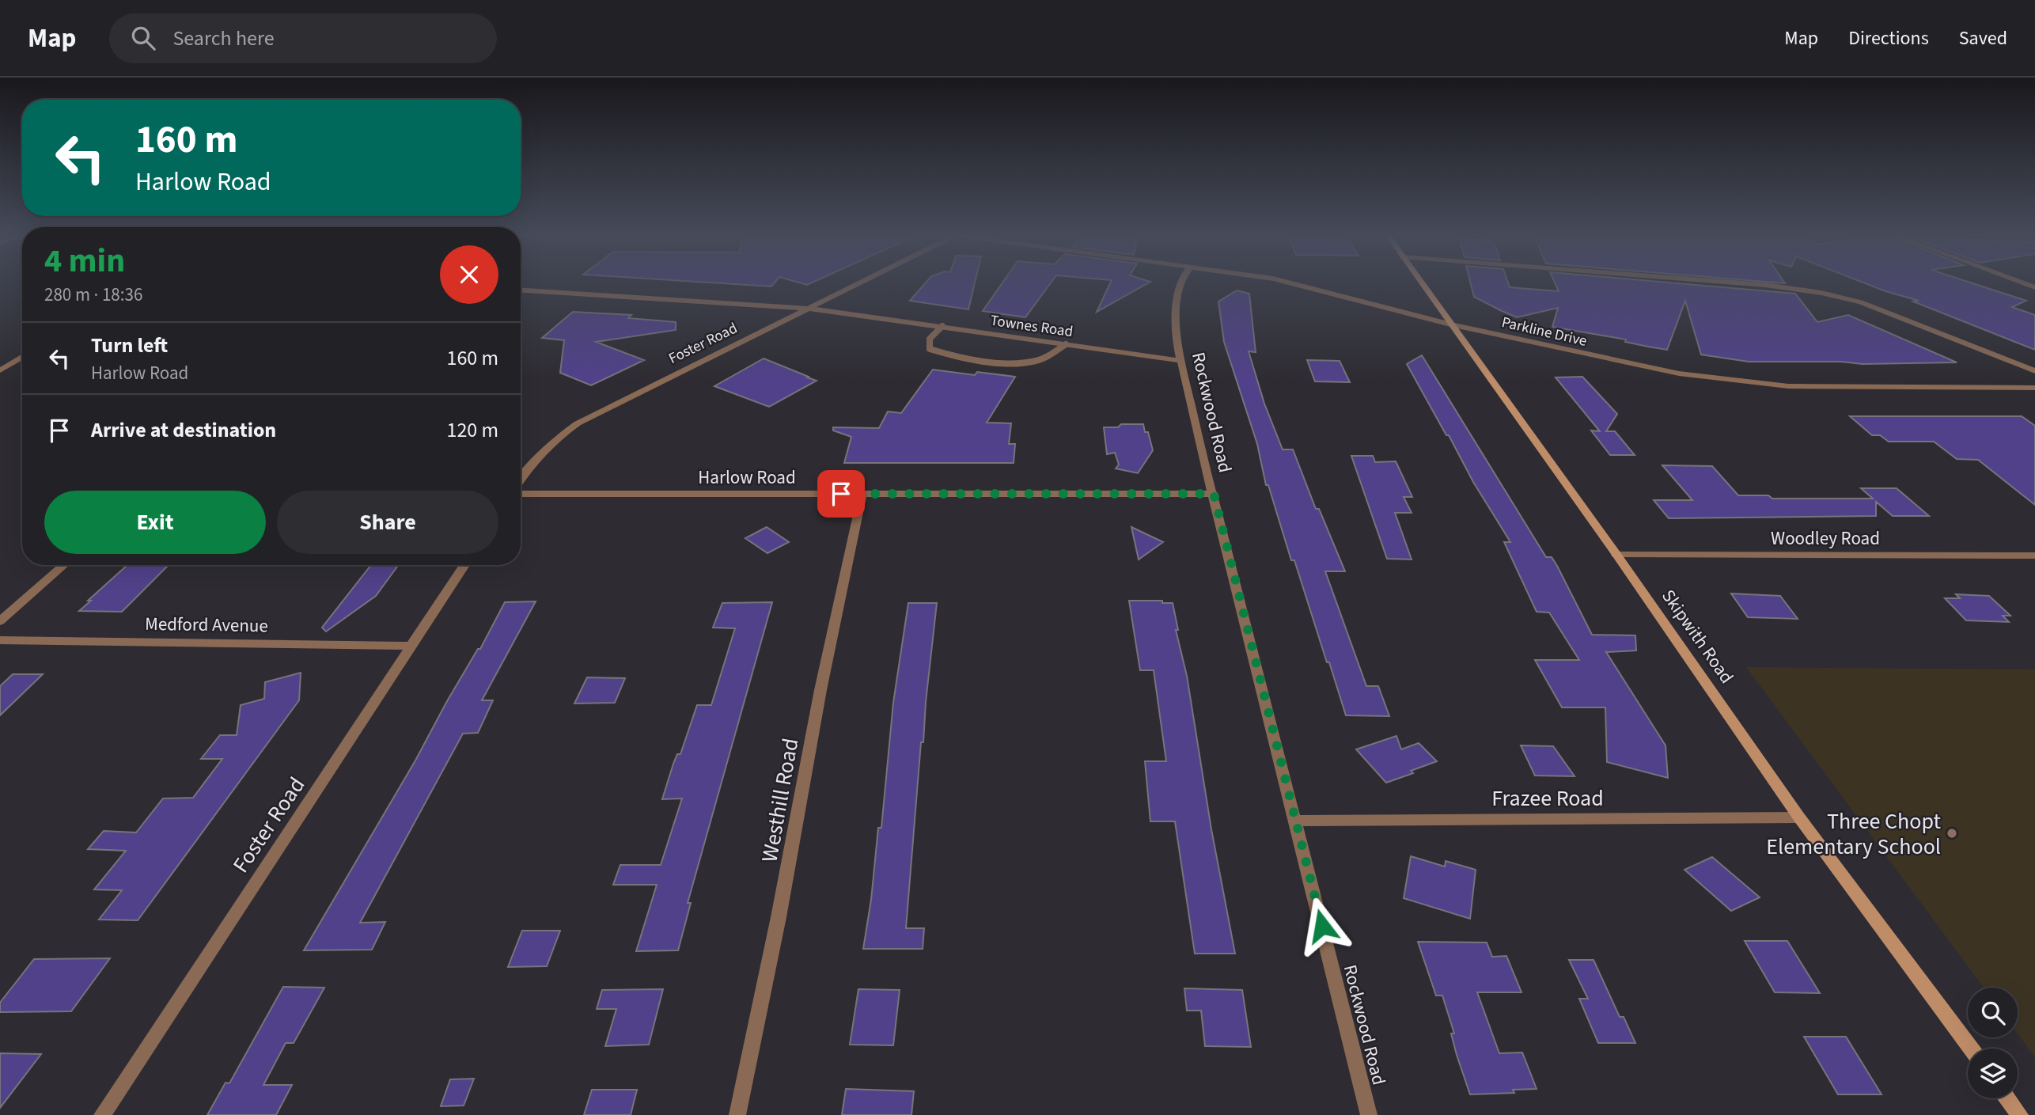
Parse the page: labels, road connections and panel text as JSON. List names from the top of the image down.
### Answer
{
  "streets": {
    "main road": ["Skipwith Road"],
    "street": [
      "Townes Road",
      "Parkline Drive",
      "Foster Road",
      "Rockwood Road",
      "Harlow Road",
      "Woodley Road",
      "Medford Avenue",
      "Frazee Road",
      "Westhill Road"
    ]
  },
  "crossings": [
    ["Townes Road", "Foster Road"],
    ["Townes Road", "Rockwood Road"],
    ["Parkline Drive", "Skipwith Road"],
    ["Foster Road", "Medford Avenue"],
    ["Rockwood Road", "Harlow Road"],
    ["Rockwood Road", "Frazee Road"],
    ["Harlow Road", "Westhill Road"],
    ["Woodley Road", "Skipwith Road"],
    ["Skipwith Road", "Frazee Road"]
  ],
  "places": ["Three Chopt Elementary School"],
  "page": {
    "header": "Map",
    "search": "Search here",
    "nav": ["Map", "Directions", "Saved"],
    "turn": ["160 m", "Harlow Road"],
    "heading": ["4 min", "280 m · 18:36"],
    "list": [
      {
        "name": "Turn left",
        "note": "Harlow Road",
        "value": "160 m"
      },
      {
        "name": "Arrive at destination",
        "value": "120 m"
      }
    ],
    "buttons": ["Exit", "Share"]
  }
}
